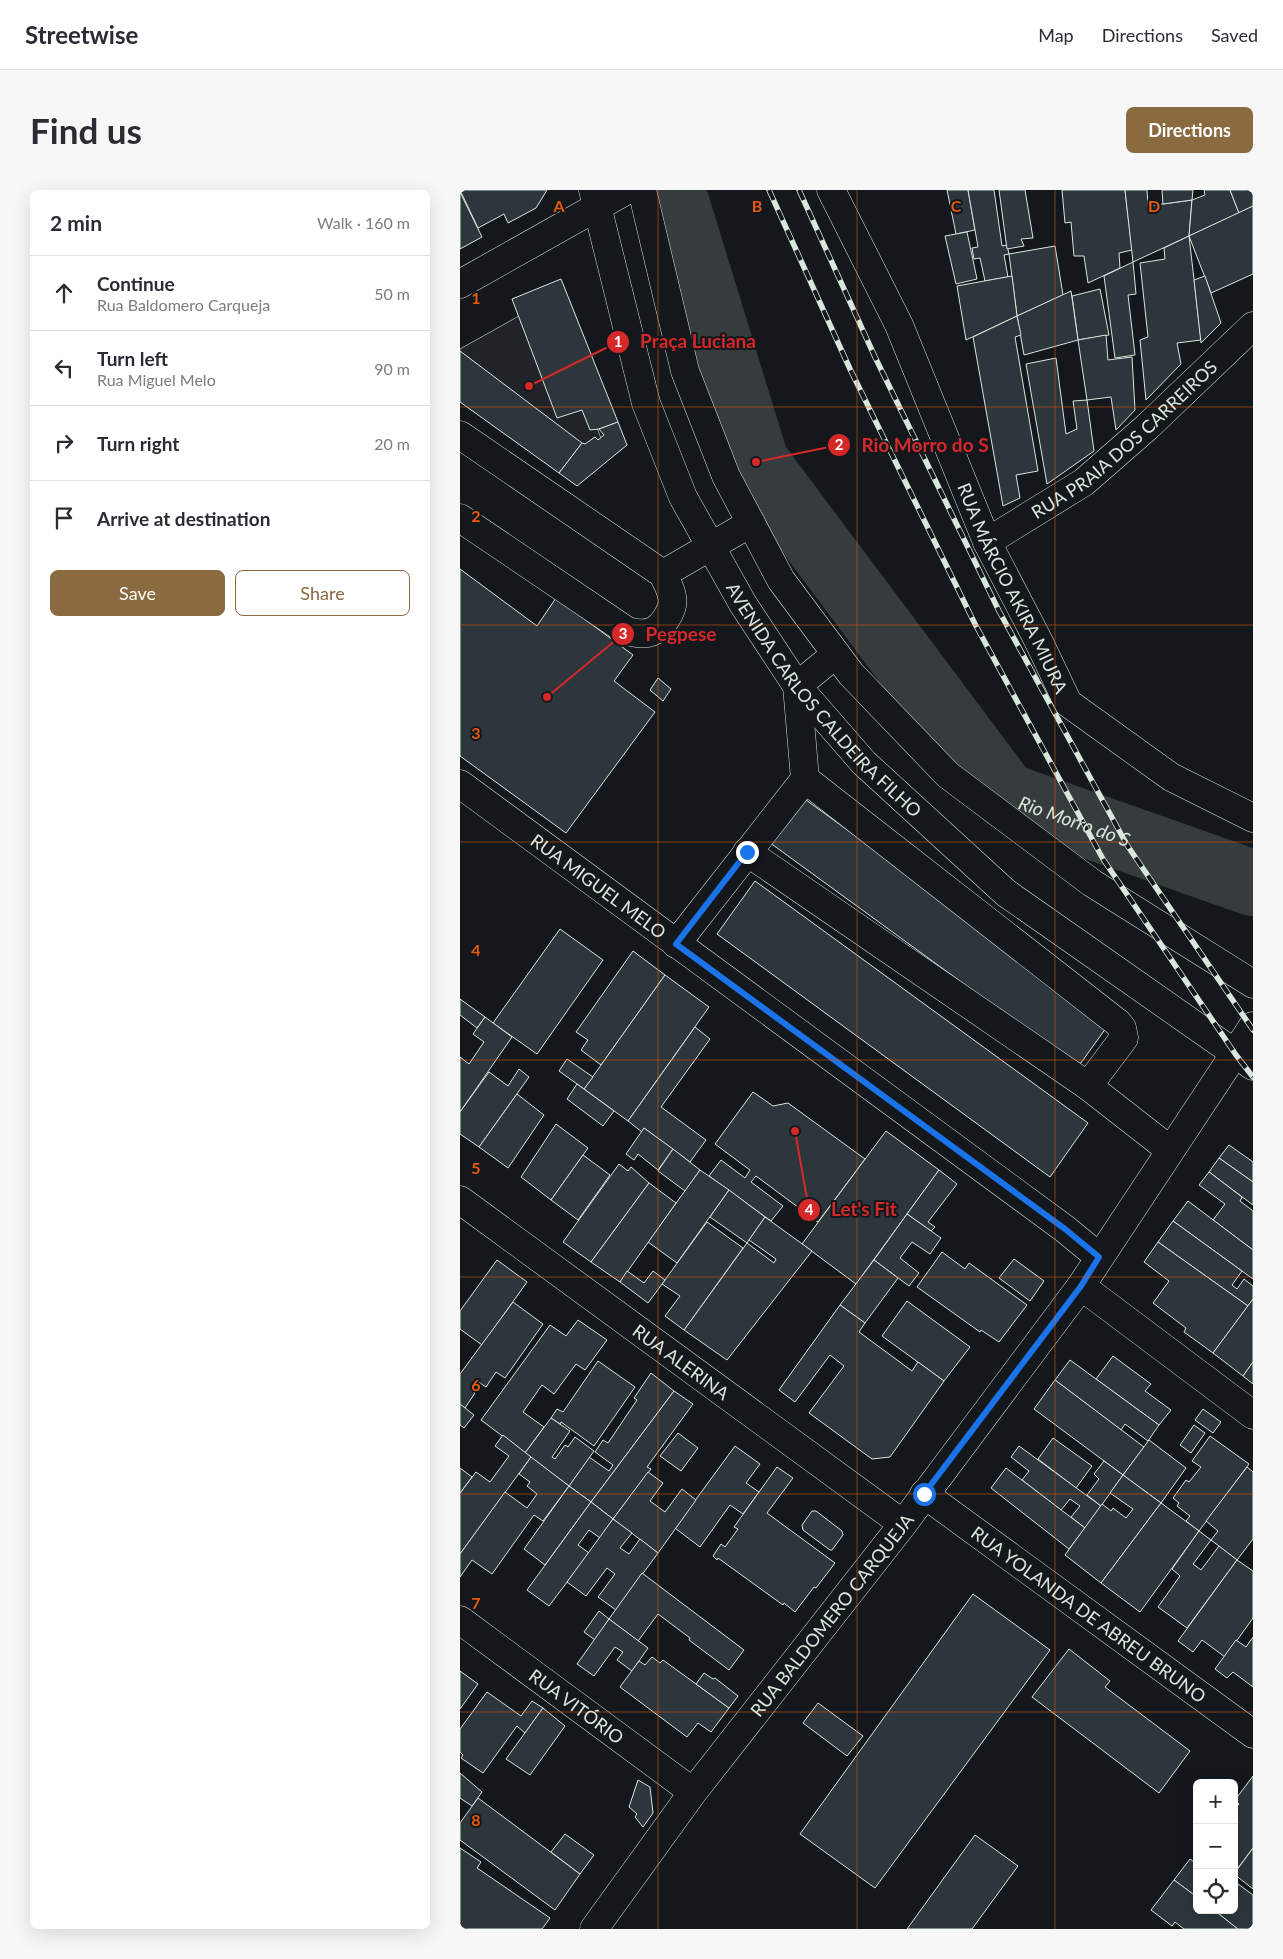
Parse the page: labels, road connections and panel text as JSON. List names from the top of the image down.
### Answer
{
  "streets": {
    "street": [
      "RUA PRAIA DOS CARREIROS",
      "RUA MÁRCIO AKIRA MIURA",
      "AVENIDA CARLOS CALDEIRA FILHO",
      "RUA MIGUEL MELO",
      "RUA ALERINA",
      "RUA BALDOMERO CARQUEJA",
      "RUA YOLANDA DE ABREU BRUNO",
      "RUA VITÓRIO"
    ]
  },
  "crossings": [
    ["RUA PRAIA DOS CARREIROS", "RUA MÁRCIO AKIRA MIURA"],
    ["AVENIDA CARLOS CALDEIRA FILHO", "RUA BALDOMERO CARQUEJA"],
    ["RUA MIGUEL MELO", "RUA BALDOMERO CARQUEJA"],
    ["RUA ALERINA", "RUA BALDOMERO CARQUEJA"],
    ["RUA BALDOMERO CARQUEJA", "RUA YOLANDA DE ABREU BRUNO"],
    ["RUA BALDOMERO CARQUEJA", "RUA VITÓRIO"]
  ],
  "water": ["Rio Morro do S"],
  "places": [
    "Praça Luciana",
    "Rio Morro do S",
    "Pegpese",
    "Let's Fit"
  ],
  "page": {
    "header": "Streetwise",
    "nav": ["Map", "Directions", "Saved"],
    "buttons": [
      "Directions",
      ["Save", "Share"]
    ],
    "title": "Find us",
    "heading": ["2 min", "Walk · 160 m"],
    "list": [
      ["Continue", "Rua Baldomero Carqueja", "50 m"],
      ["Turn left", "Rua Miguel Melo", "90 m"],
      ["Turn right", "20 m"],
      "Arrive at destination"
    ],
    "map_buttons": ["+", "−"]
  },
  "grid": {
    "columns": [
      "A",
      "B",
      "C",
      "D"
    ],
    "rows": [
      "1",
      "2",
      "3",
      "4",
      "5",
      "6",
      "7",
      "8"
    ]
  }
}
